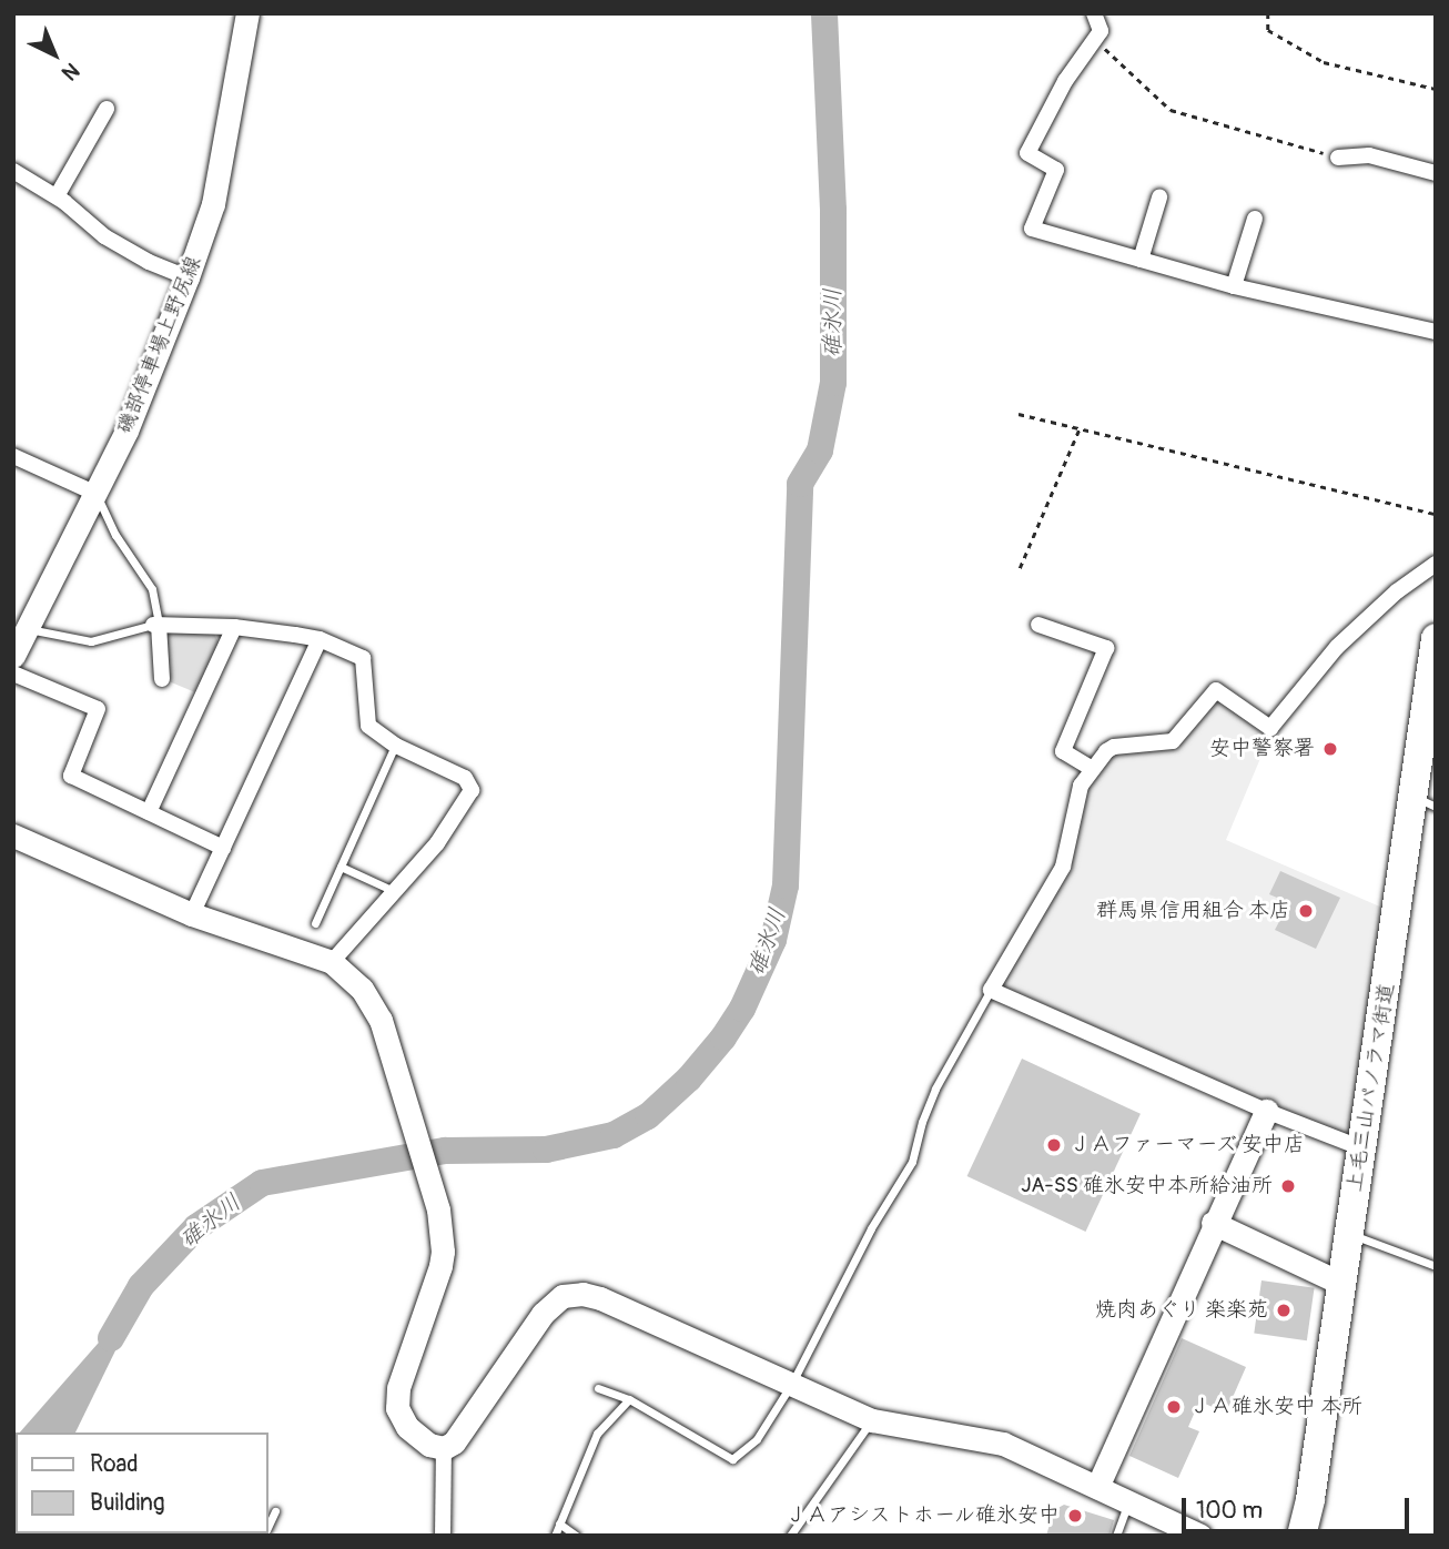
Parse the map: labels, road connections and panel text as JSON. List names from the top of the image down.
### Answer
{
  "streets": {
    "highway": ["上毛三山パノラマ街道"],
    "street": ["磯部停車場上野尻線"]
  },
  "water": ["碓氷川"],
  "places": [
    "安中警察署",
    "群馬県信用組合 本店",
    "ＪＡファーマーズ 安中店",
    "JA-SS 碓氷安中本所給油所",
    "焼肉あぐり 楽楽苑",
    "ＪＡ碓氷安中 本所",
    "ＪＡアシストホール碓氷安中"
  ],
  "legend": ["Road", "Building"],
  "scale_bar": "100 m",
  "north": "bottom right"
}
